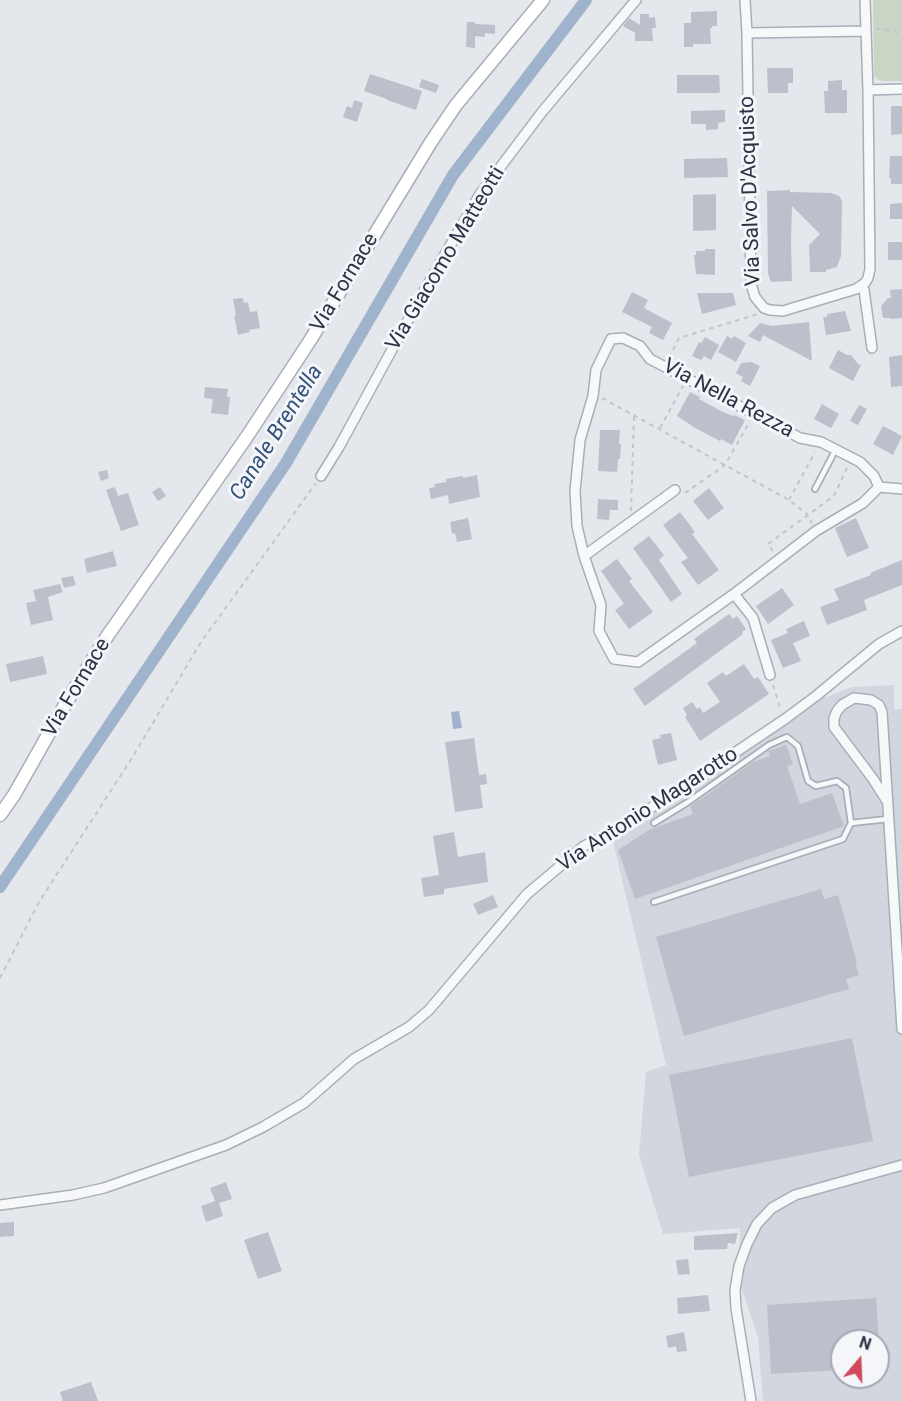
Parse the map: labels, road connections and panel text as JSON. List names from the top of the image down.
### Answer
{
  "streets": {
    "street": [
      "Via Salvo D'Acquisto",
      "Via Giacomo Matteotti",
      "Via Fornace",
      "Via Nella Rezza",
      "Via Antonio Magarotto"
    ]
  },
  "water": ["Canale Brentella"],
  "north": "top"
}
